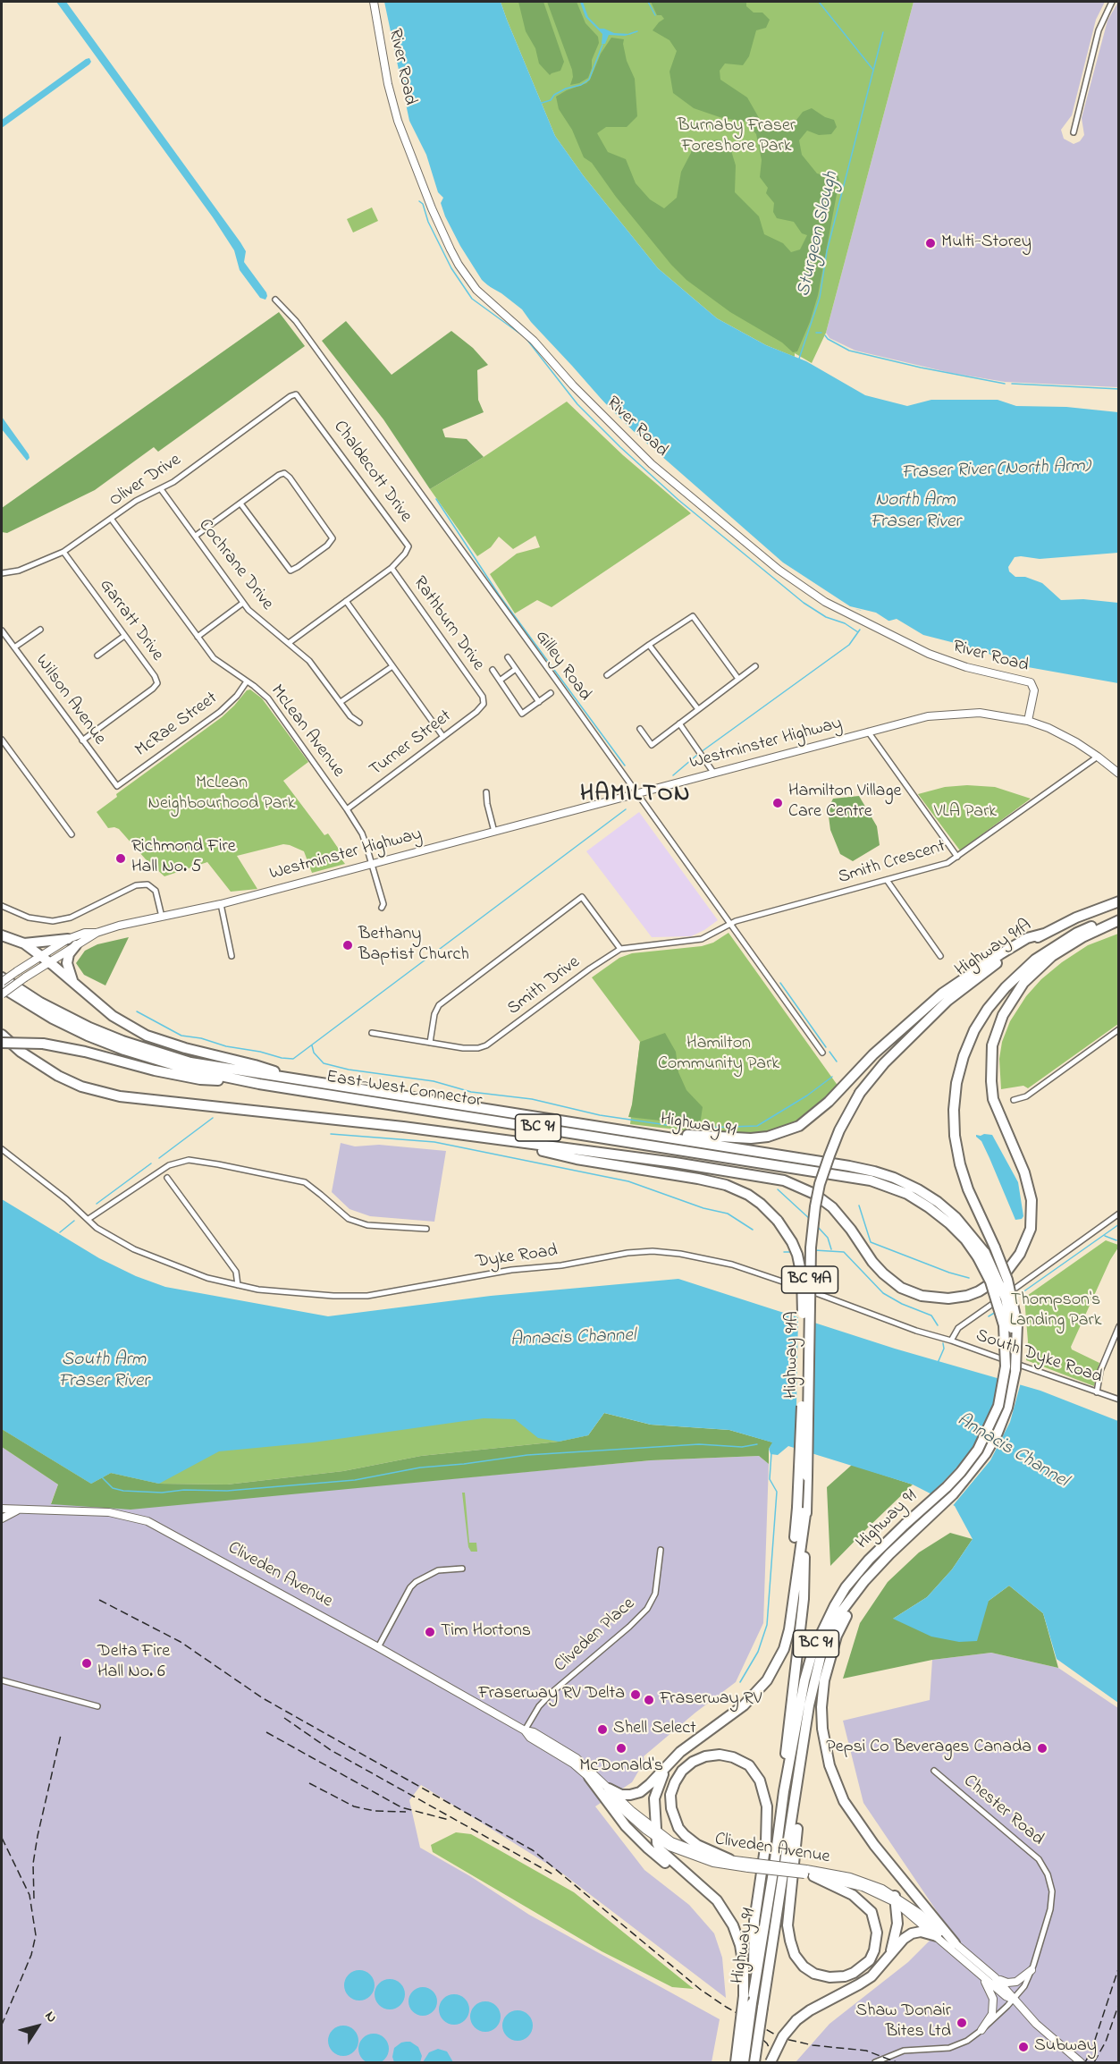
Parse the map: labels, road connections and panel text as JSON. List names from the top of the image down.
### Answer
{
  "streets": {
    "highway": [
      "Highway 91A",
      "East-West Connector",
      "Highway 91",
      "BC 91",
      "BC 91A"
    ],
    "street": [
      "River Road",
      "Chaldecott Drive",
      "Oliver Drive",
      "Cochrane Drive",
      "Garratt Drive",
      "Rathburn Drive",
      "Gilley Road",
      "Wilson Avenue",
      "McRae Street",
      "McLean Avenue",
      "Turner Street",
      "Westminster Highway",
      "Smith Crescent",
      "Smith Drive",
      "Dyke Road",
      "South Dyke Road",
      "Cliveden Avenue",
      "Cliveden Place",
      "Chester Road"
    ]
  },
  "crossings": [
    ["River Road", "Westminster Highway"],
    ["Chaldecott Drive", "Oliver Drive"],
    ["Chaldecott Drive", "Cochrane Drive"],
    ["Chaldecott Drive", "Rathburn Drive"],
    ["Oliver Drive", "Cochrane Drive"],
    ["Oliver Drive", "Garratt Drive"],
    ["Oliver Drive", "McLean Avenue"],
    ["Garratt Drive", "Wilson Avenue"],
    ["Rathburn Drive", "Turner Street"],
    ["Gilley Road", "Westminster Highway"],
    ["Gilley Road", "Smith Crescent"],
    ["Gilley Road", "Smith Drive"],
    ["Wilson Avenue", "McRae Street"],
    ["McRae Street", "McLean Avenue"],
    ["McLean Avenue", "Turner Street"],
    ["McLean Avenue", "Westminster Highway"],
    ["Westminster Highway", "Smith Crescent"],
    ["Westminster Highway", "East-West Connector"],
    ["Smith Crescent", "Smith Drive"],
    ["Highway 91A", "Highway 91"],
    ["East-West Connector", "Highway 91"],
    ["Highway 91", "BC 91"],
    ["Dyke Road", "South Dyke Road"],
    ["Cliveden Avenue", "Cliveden Place"],
    ["Cliveden Avenue", "Chester Road"]
  ],
  "districts": ["HAMILTON"],
  "water": [
    "Sturgeon Slough",
    "Fraser River (North Arm)",
    "North Arm Fraser River",
    "Annacis Channel",
    "South Arm Fraser River"
  ],
  "parks": [
    "Burnaby Fraser Foreshore Park",
    "McLean Neighbourhood Park",
    "VLA Park",
    "Hamilton Community Park",
    "Thompson's Landing Park"
  ],
  "places": [
    "Multi-Storey",
    "Hamilton Village Care Centre",
    "Richmond Fire Hall No. 5",
    "Bethany Baptist Church",
    "Tim Hortons",
    "Delta Fire Hall No. 6",
    "Fraserway RV Delta",
    "Fraserway RV",
    "Shell Select",
    "McDonald's",
    "Pepsi Co Beverages Canada",
    "Shaw Donair Bites Ltd",
    "Subway"
  ],
  "north": "top right"
}
